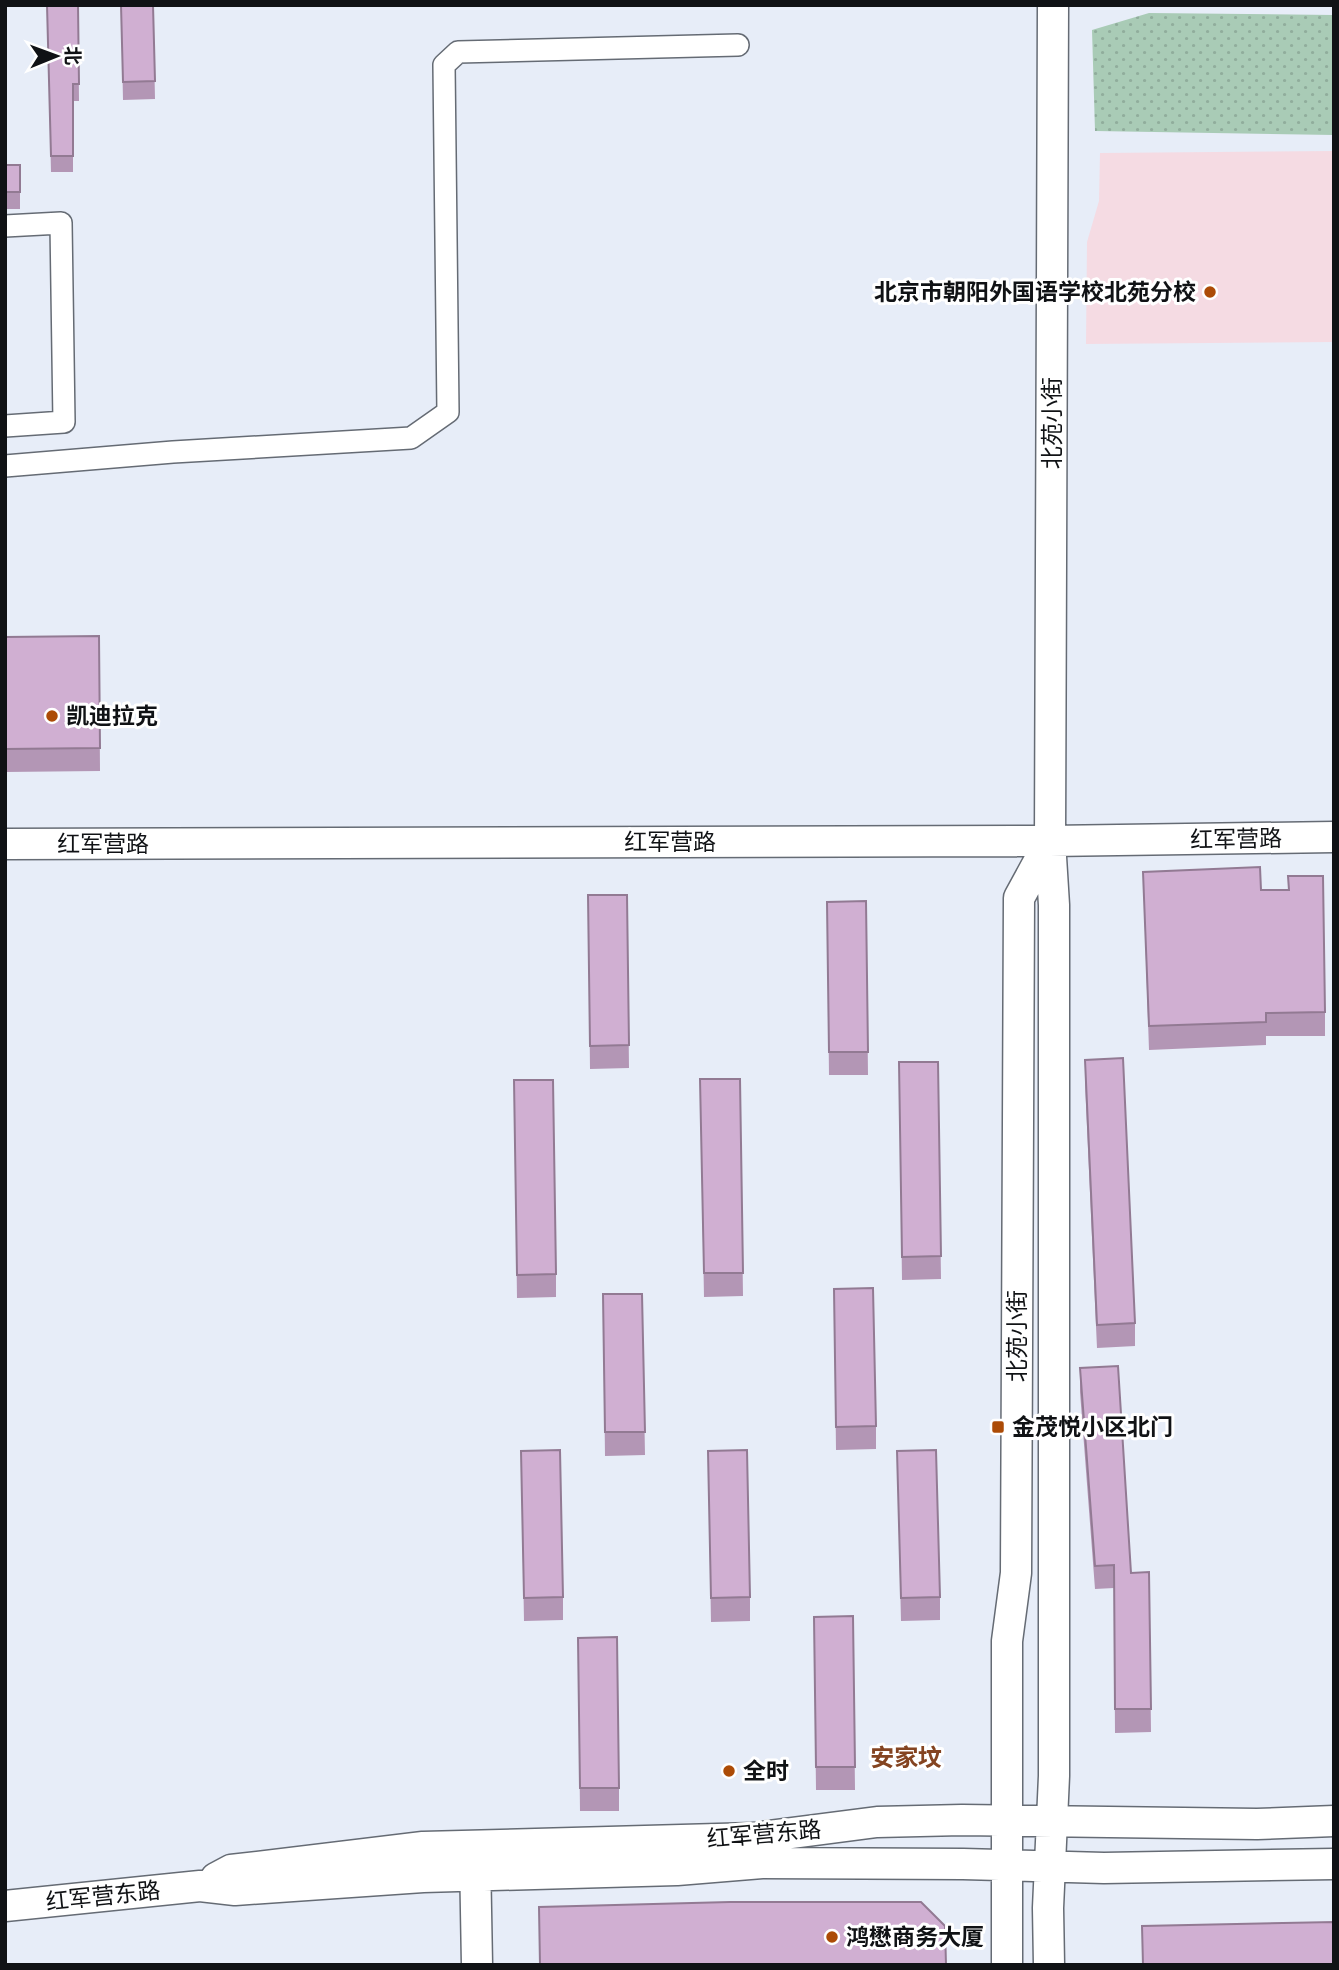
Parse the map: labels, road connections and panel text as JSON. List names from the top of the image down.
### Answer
{
  "streets": {
    "street": ["北苑小街", "红军营路", "红军营东路"]
  },
  "crossings": [
    ["北苑小街", "红军营路"],
    ["北苑小街", "红军营东路"]
  ],
  "districts": ["安家坟"],
  "places": {
    "other": [
      "北京市朝阳外国语学校北苑分校",
      "凯迪拉克",
      "全时",
      "鸿懋商务大厦"
    ],
    "transit": ["金茂悦小区北门"]
  },
  "north": "right"
}
